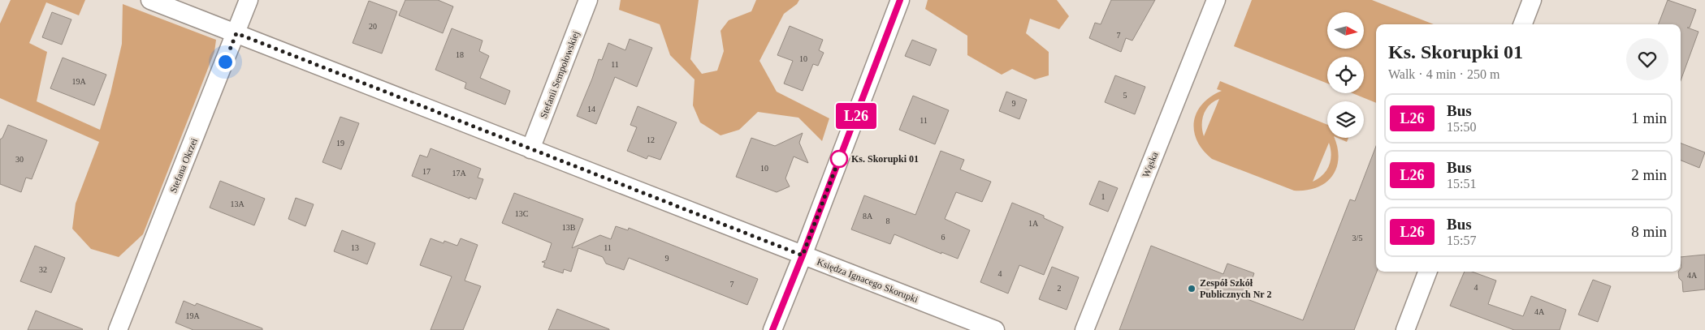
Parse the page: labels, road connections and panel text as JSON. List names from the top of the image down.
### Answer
{
  "streets": {
    "street": [
      "Stefanii Sempołowskiej",
      "Wąska",
      "Stefana Okrzei",
      "Księdza Ignacego Skorupki"
    ]
  },
  "crossings": [
    ["Stefanii Sempołowskiej", "Księdza Ignacego Skorupki"],
    ["Stefana Okrzei", "Księdza Ignacego Skorupki"]
  ],
  "places": ["Ks. Skorupki 01", "Zespół Szkół Publicznych Nr 2"],
  "lines": ["bus line L26"],
  "house_numbers": [
    "20",
    "7",
    "18",
    "10",
    "11",
    "19A",
    "5",
    "9",
    "14",
    "11",
    "12",
    "19",
    "30",
    "10",
    "17",
    "17A",
    "1",
    "13A",
    "13C",
    "8A",
    "8",
    "1A",
    "13B",
    "6",
    "3/5",
    "13",
    "11",
    "9",
    "32",
    "4",
    "4A",
    "7",
    "4",
    "2",
    "4A",
    "19A"
  ],
  "north": "right",
  "page": {
    "on_map": "L26",
    "heading": ["Ks. Skorupki 01", "Walk · 4 min · 250 m"],
    "list": [
      {
        "mark": "L26",
        "name": "Bus",
        "note": "15:50",
        "value": "1 min"
      },
      {
        "mark": "L26",
        "name": "Bus",
        "note": "15:51",
        "value": "2 min"
      },
      {
        "mark": "L26",
        "name": "Bus",
        "note": "15:57",
        "value": "8 min"
      }
    ]
  }
}
